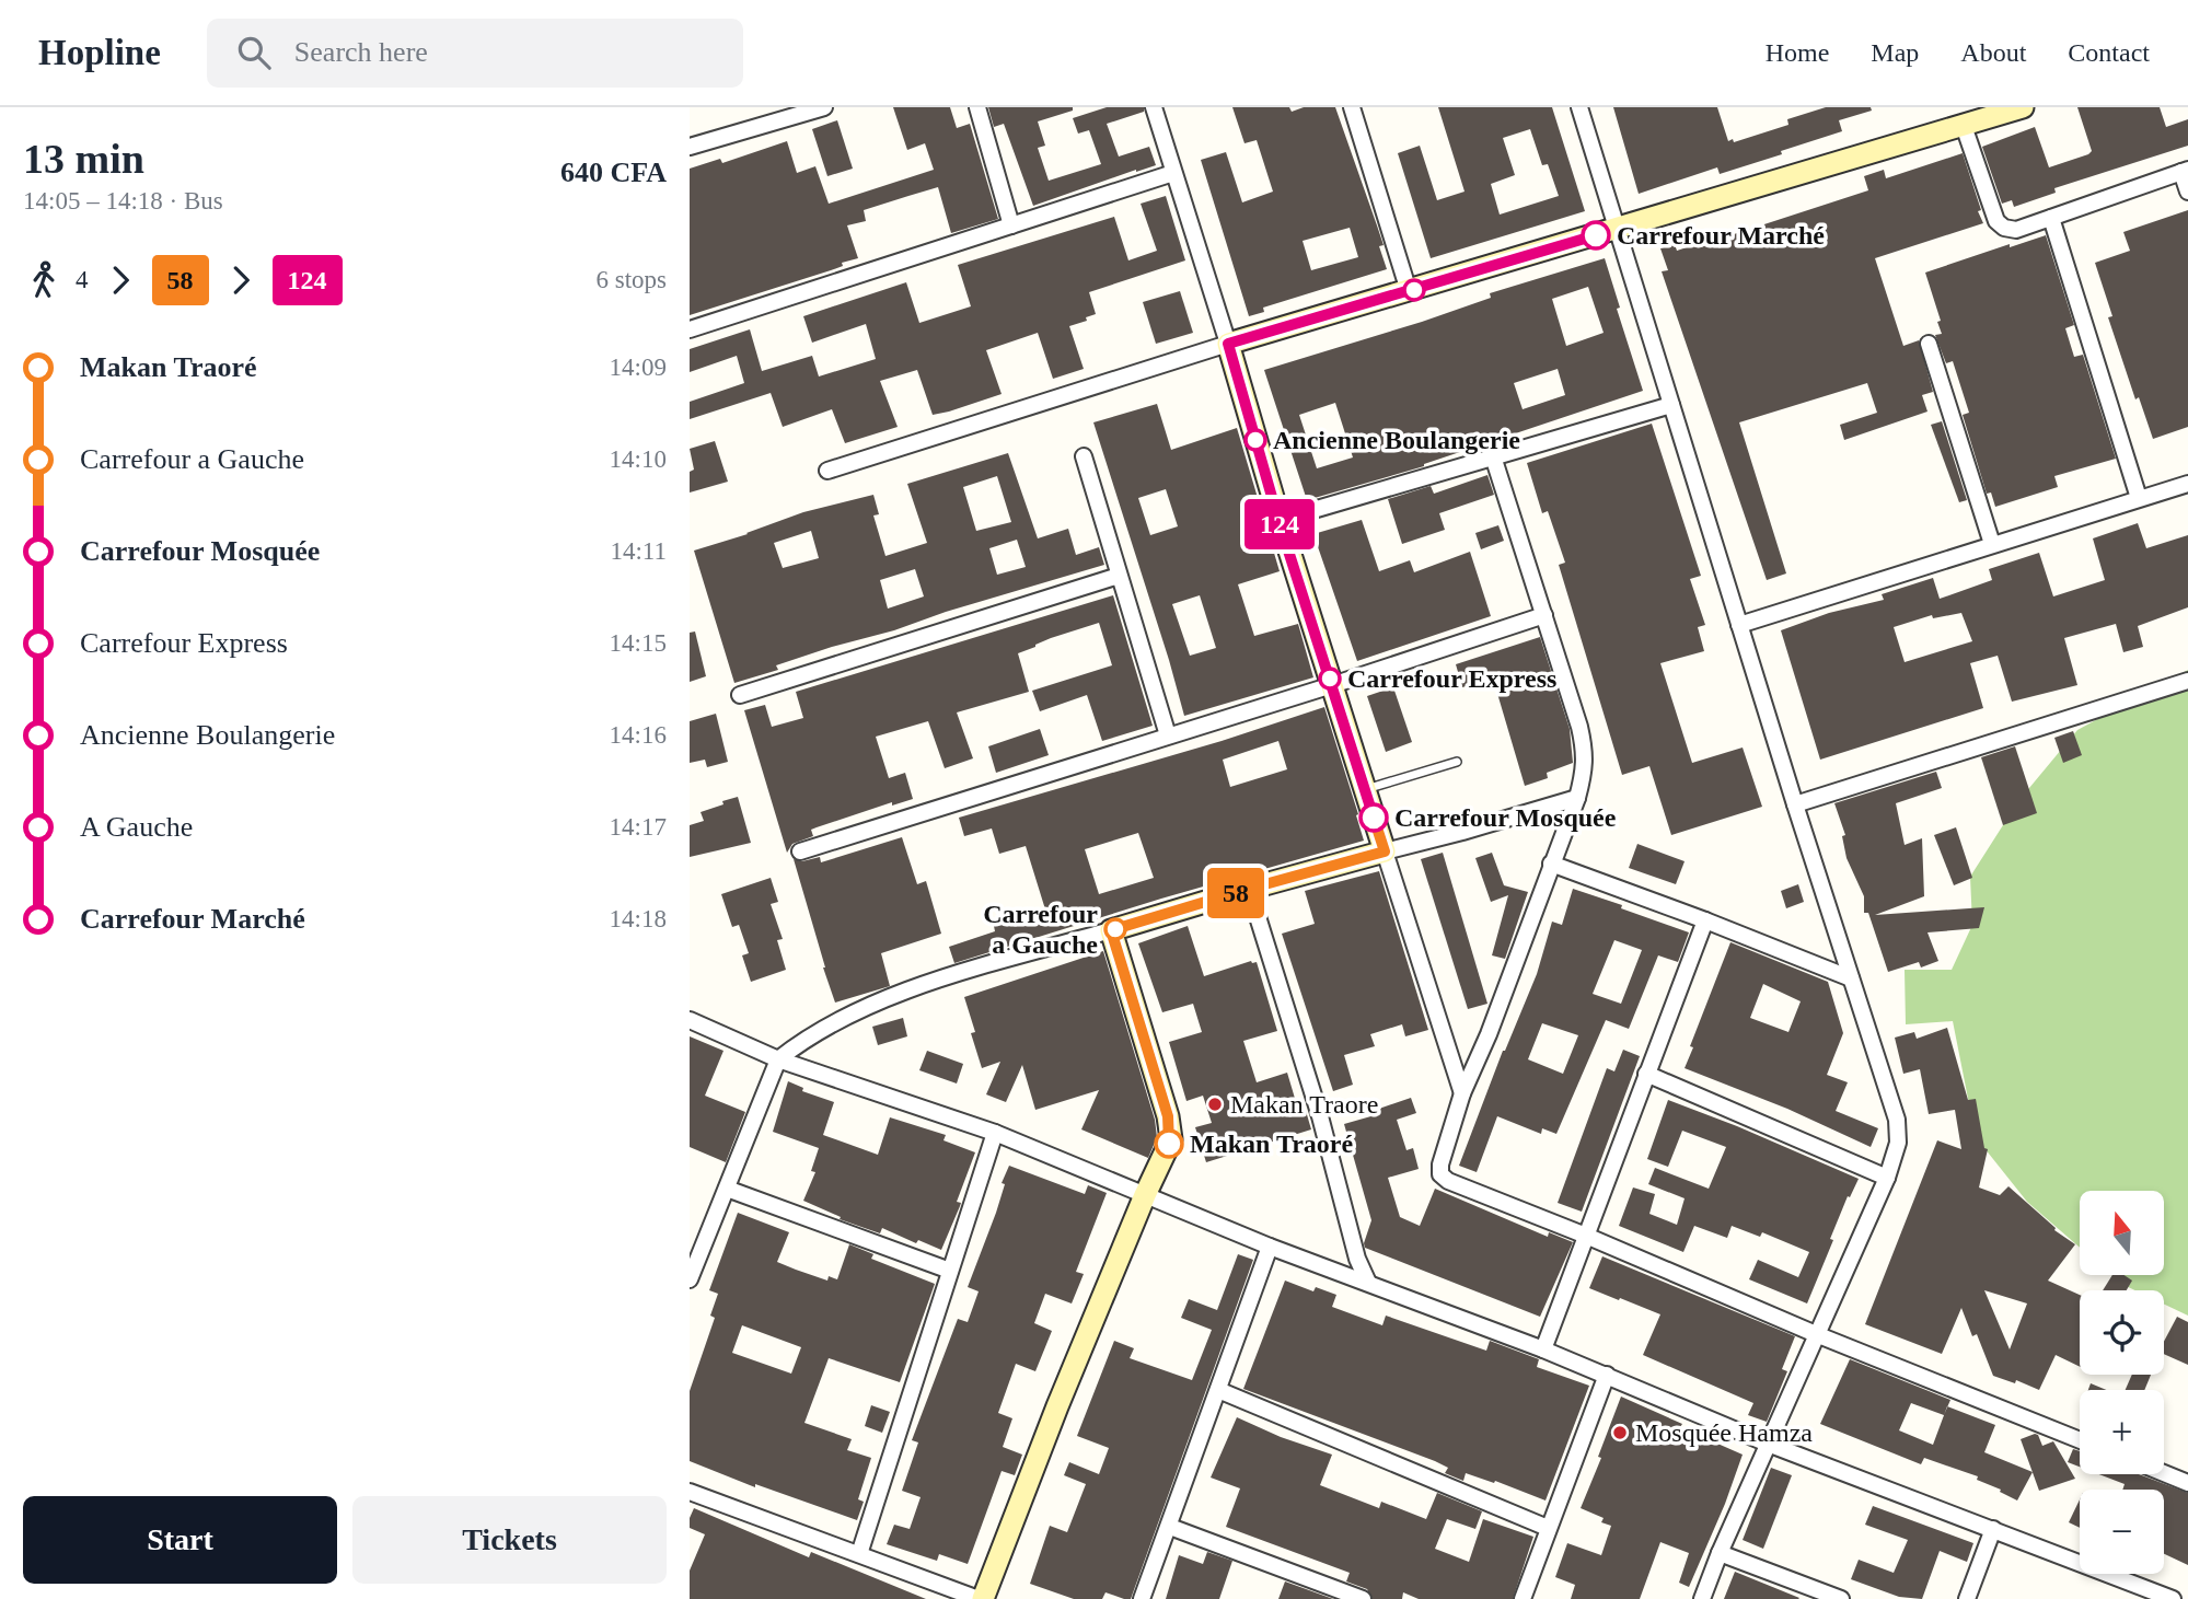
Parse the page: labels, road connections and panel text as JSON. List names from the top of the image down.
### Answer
{
  "places": [
    "Carrefour Marché",
    "Ancienne Boulangerie",
    "Carrefour Express",
    "Carrefour Mosquée",
    "Carrefour a Gauche",
    "Makan Traore",
    "Makan Traoré",
    "Mosquée Hamza"
  ],
  "lines": ["bus line 124", "bus line 58"],
  "north": "top",
  "page": {
    "header": "Hopline",
    "search": "Search here",
    "nav": [
      "Home",
      "Map",
      "About",
      "Contact"
    ],
    "heading": ["13 min", "14:05 – 14:18 · Bus", "640 CFA"],
    "on_map": ["58", "124"],
    "legs": [
      "4",
      "58",
      "124",
      "6 stops"
    ],
    "list": [
      {
        "name": "Makan Traoré",
        "value": "14:09"
      },
      {
        "name": "Carrefour a Gauche",
        "value": "14:10"
      },
      {
        "name": "Carrefour Mosquée",
        "value": "14:11"
      },
      {
        "name": "Carrefour Express",
        "value": "14:15"
      },
      {
        "name": "Ancienne Boulangerie",
        "value": "14:16"
      },
      {
        "name": "A Gauche",
        "value": "14:17"
      },
      {
        "name": "Carrefour Marché",
        "value": "14:18"
      }
    ],
    "map_buttons": ["+", "−"],
    "buttons": ["Start", "Tickets"]
  }
}
